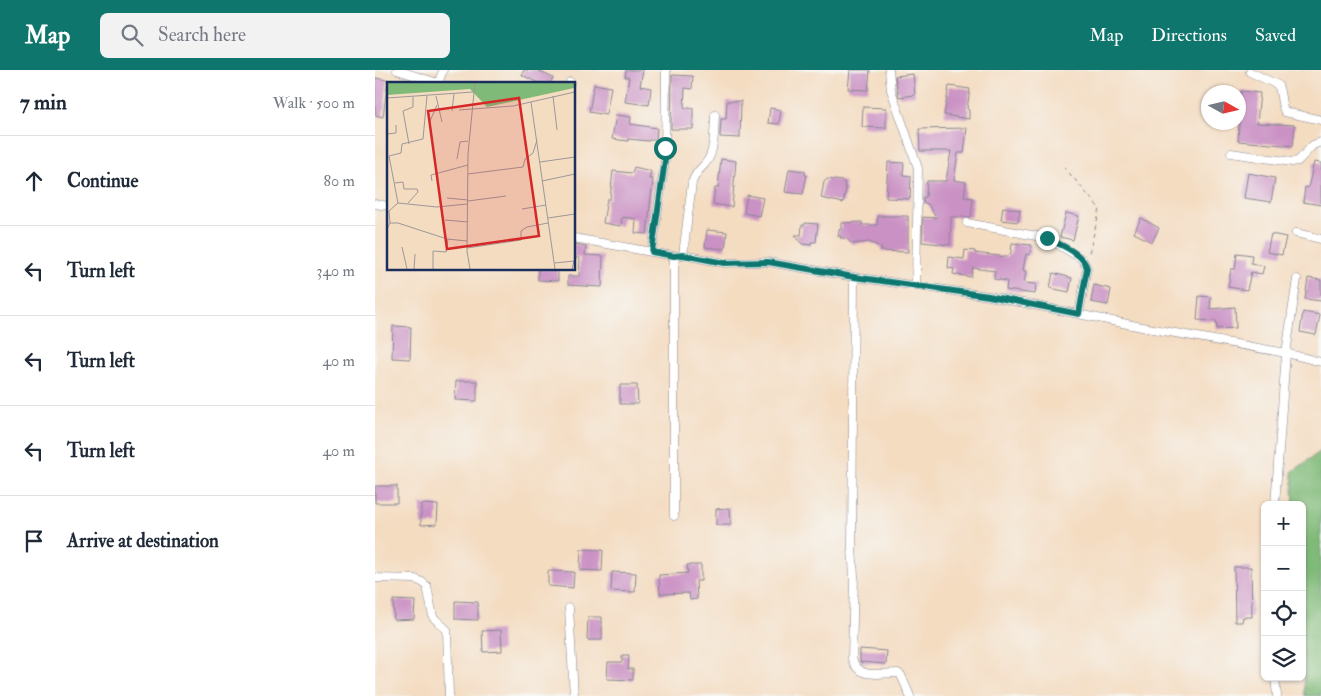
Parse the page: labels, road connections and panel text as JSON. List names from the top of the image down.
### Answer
{
  "north": "right",
  "page": {
    "header": "Map",
    "search": "Search here",
    "nav": ["Map", "Directions", "Saved"],
    "heading": ["7 min", "Walk · 500 m"],
    "list": [
      ["Continue", "80 m"],
      ["Turn left", "340 m"],
      ["Turn left", "40 m"],
      ["Turn left", "40 m"],
      "Arrive at destination"
    ],
    "map_buttons": ["+", "−"]
  }
}
